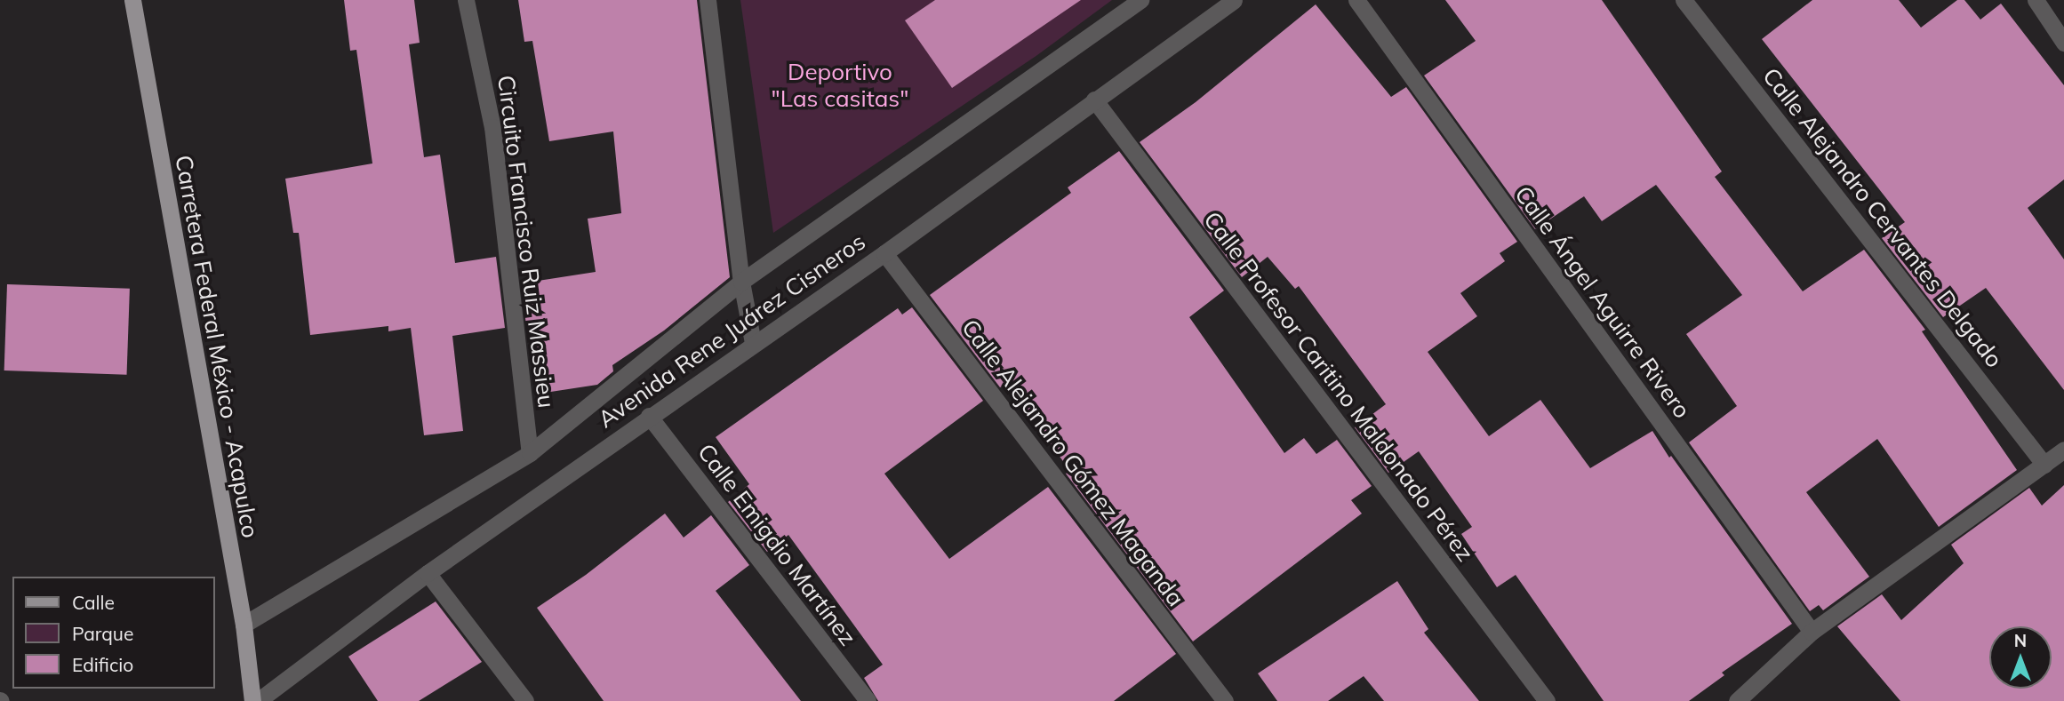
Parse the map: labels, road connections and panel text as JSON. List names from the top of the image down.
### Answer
{
  "streets": {
    "main road": ["Carretera Federal México - Acapulco"],
    "street": [
      "Calle Alejandro Cervantes Delgado",
      "Circuito Francisco Ruiz Massieu",
      "Calle Ángel Aguirre Rivero",
      "Avenida Rene Juárez Cisneros",
      "Calle Profesor Caritino Maldonado Pérez",
      "Calle Alejandro Gómez Maganda",
      "Calle Emigdio Martínez"
    ]
  },
  "crossings": [
    ["Circuito Francisco Ruiz Massieu", "Avenida Rene Juárez Cisneros"],
    ["Avenida Rene Juárez Cisneros", "Carretera Federal México - Acapulco"],
    ["Avenida Rene Juárez Cisneros", "Calle Profesor Caritino Maldonado Pérez"],
    ["Avenida Rene Juárez Cisneros", "Calle Alejandro Gómez Maganda"],
    ["Avenida Rene Juárez Cisneros", "Calle Emigdio Martínez"]
  ],
  "parks": ["Deportivo \"Las casitas\""],
  "legend": ["Calle", "Parque", "Edificio"],
  "north": "top"
}
